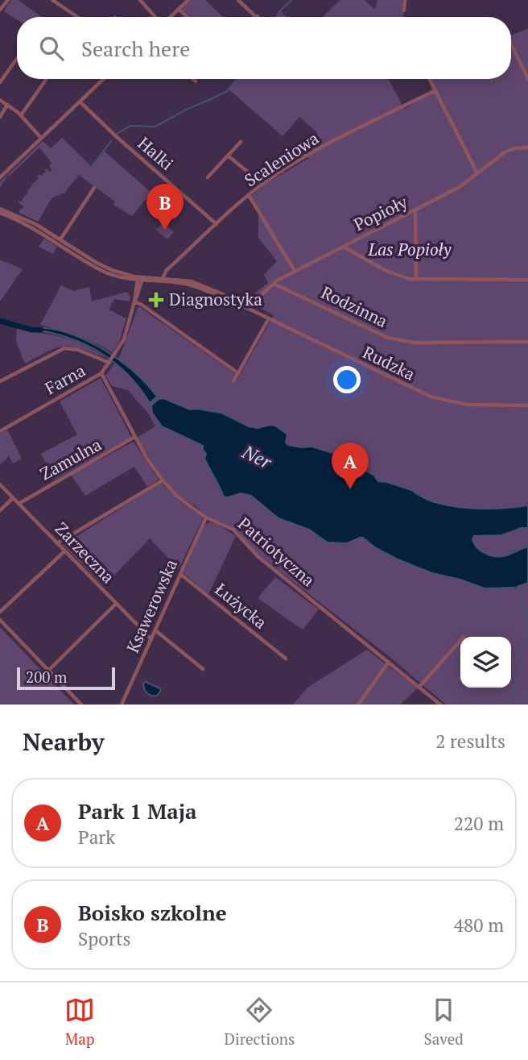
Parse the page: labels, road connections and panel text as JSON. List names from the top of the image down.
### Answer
{
  "streets": {
    "street": [
      "Halki",
      "Scaleniowa",
      "Popioły",
      "Rodzinna",
      "Rudzka",
      "Farna",
      "Zamulna",
      "Patriotyczna",
      "Zarzeczna",
      "Ksawerowska",
      "Łużycka"
    ]
  },
  "crossings": [
    ["Halki", "Scaleniowa"],
    ["Scaleniowa", "Rudzka"],
    ["Popioły", "Rodzinna"],
    ["Popioły", "Rudzka"],
    ["Rudzka", "Farna"],
    ["Farna", "Patriotyczna"],
    ["Zamulna", "Patriotyczna"],
    ["Zamulna", "Zarzeczna"],
    ["Patriotyczna", "Ksawerowska"],
    ["Zarzeczna", "Ksawerowska"],
    ["Ksawerowska", "Łużycka"]
  ],
  "water": ["Ner"],
  "parks": ["Las Popioły"],
  "places": {
    "health": ["Diagnostyka"]
  },
  "scale_bar": "200 m",
  "page": {
    "search": "Search here",
    "pins": ["B", "A"],
    "scale": "200 m",
    "heading": ["Nearby", "2 results"],
    "list": [
      {
        "mark": "A",
        "name": "Park 1 Maja",
        "note": "Park",
        "value": "220 m"
      },
      {
        "mark": "B",
        "name": "Boisko szkolne",
        "note": "Sports",
        "value": "480 m"
      }
    ],
    "nav": ["Map", "Directions", "Saved"]
  }
}
